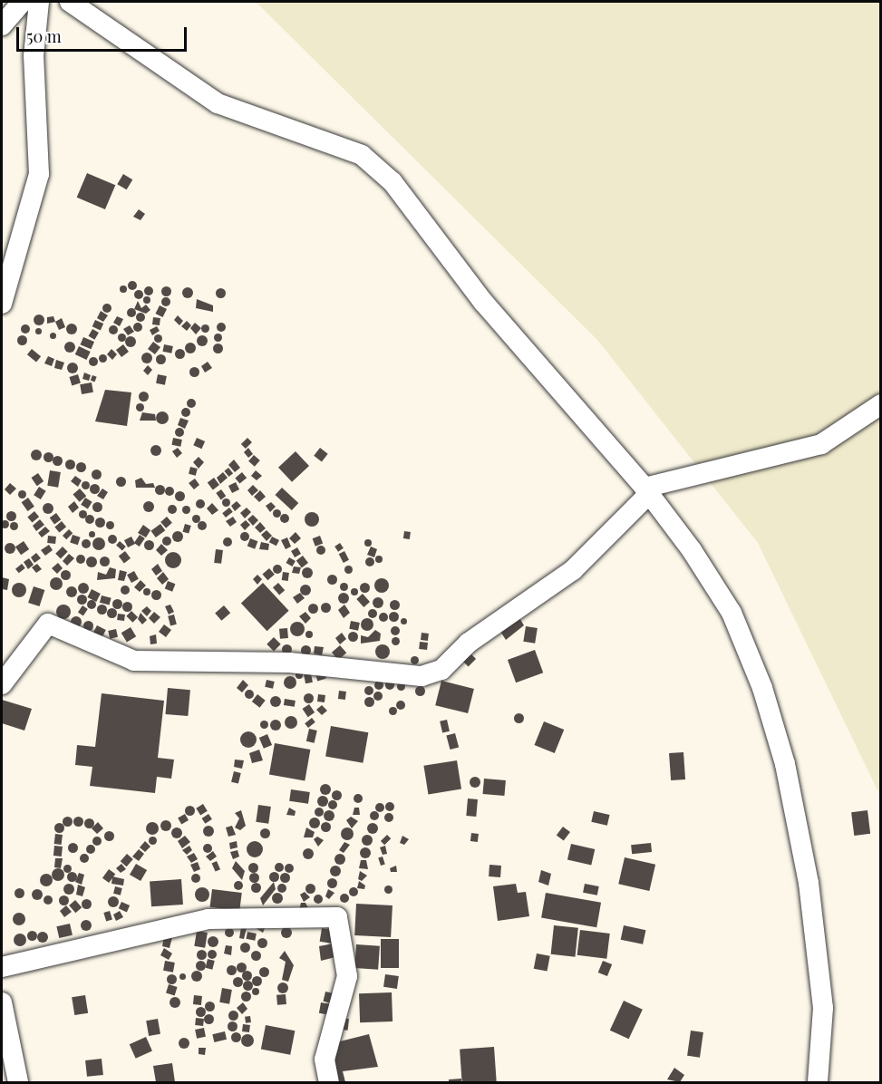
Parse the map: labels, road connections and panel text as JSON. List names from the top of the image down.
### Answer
{
  "scale_bar": "50 m"
}
